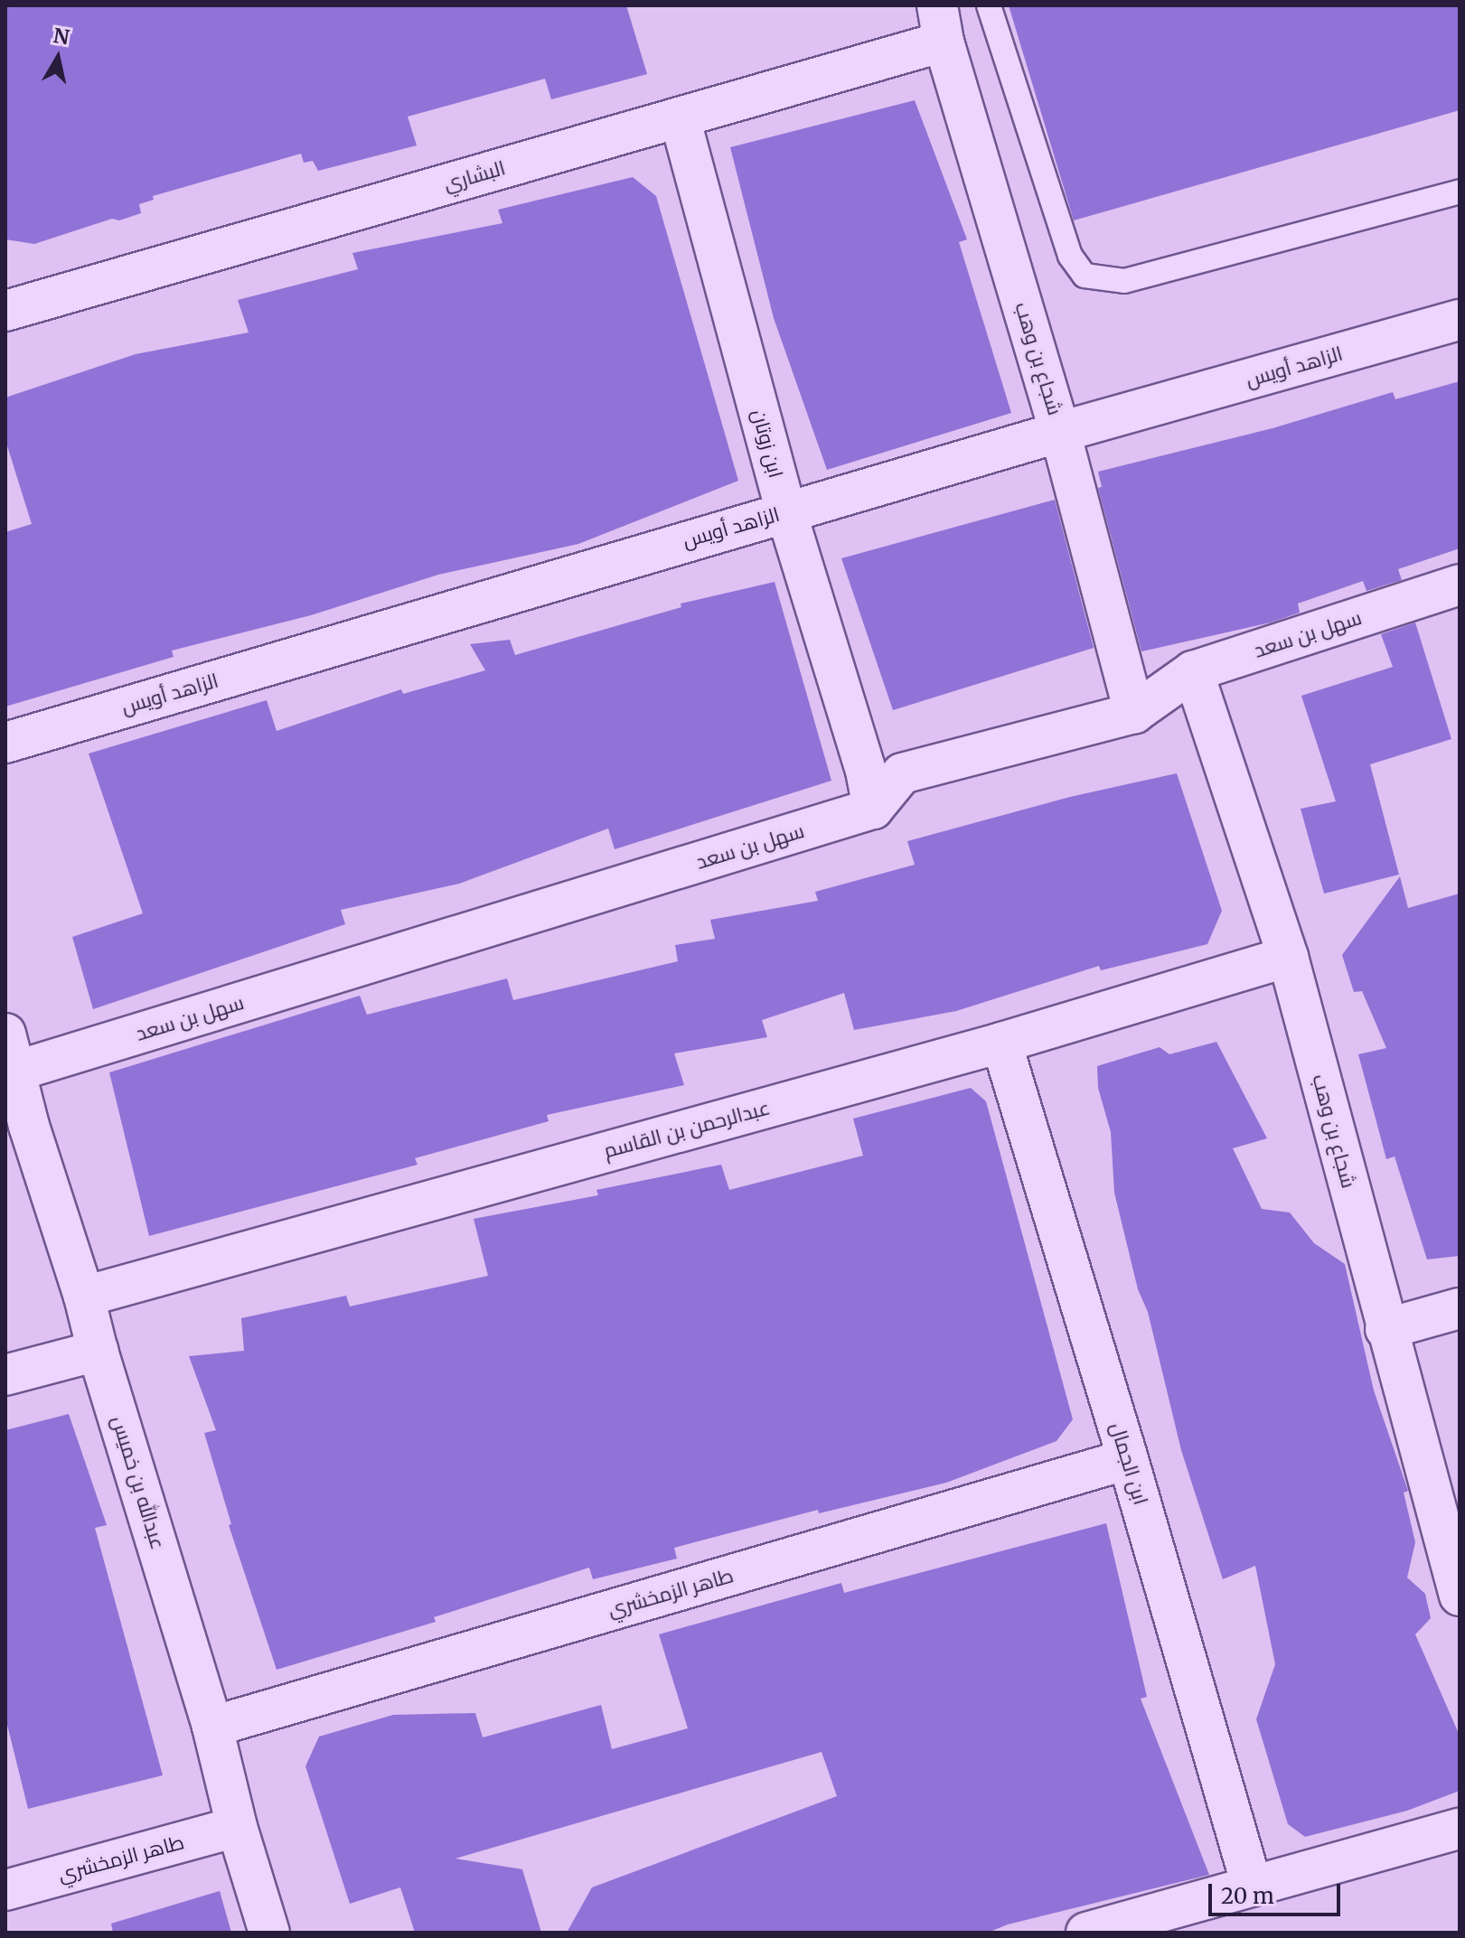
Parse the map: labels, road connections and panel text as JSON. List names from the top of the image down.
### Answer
{
  "streets": {
    "street": [
      "البشاري",
      "شجاع بن وهب",
      "الزاهد أويس",
      "ابن زوتان",
      "سهل بن سعد",
      "عبدالرحمن بن القاسم",
      "ابن الجمال",
      "عبدالله بن خميس",
      "طاهر الزمخشري"
    ]
  },
  "crossings": [
    ["البشاري", "شجاع بن وهب"],
    ["البشاري", "ابن زوتان"],
    ["شجاع بن وهب", "الزاهد أويس"],
    ["شجاع بن وهب", "سهل بن سعد"],
    ["شجاع بن وهب", "عبدالرحمن بن القاسم"],
    ["الزاهد أويس", "ابن زوتان"],
    ["ابن زوتان", "سهل بن سعد"],
    ["سهل بن سعد", "عبدالله بن خميس"],
    ["عبدالرحمن بن القاسم", "ابن الجمال"],
    ["عبدالرحمن بن القاسم", "عبدالله بن خميس"],
    ["ابن الجمال", "طاهر الزمخشري"],
    ["عبدالله بن خميس", "طاهر الزمخشري"]
  ],
  "scale_bar": "20 m",
  "north": "top"
}
